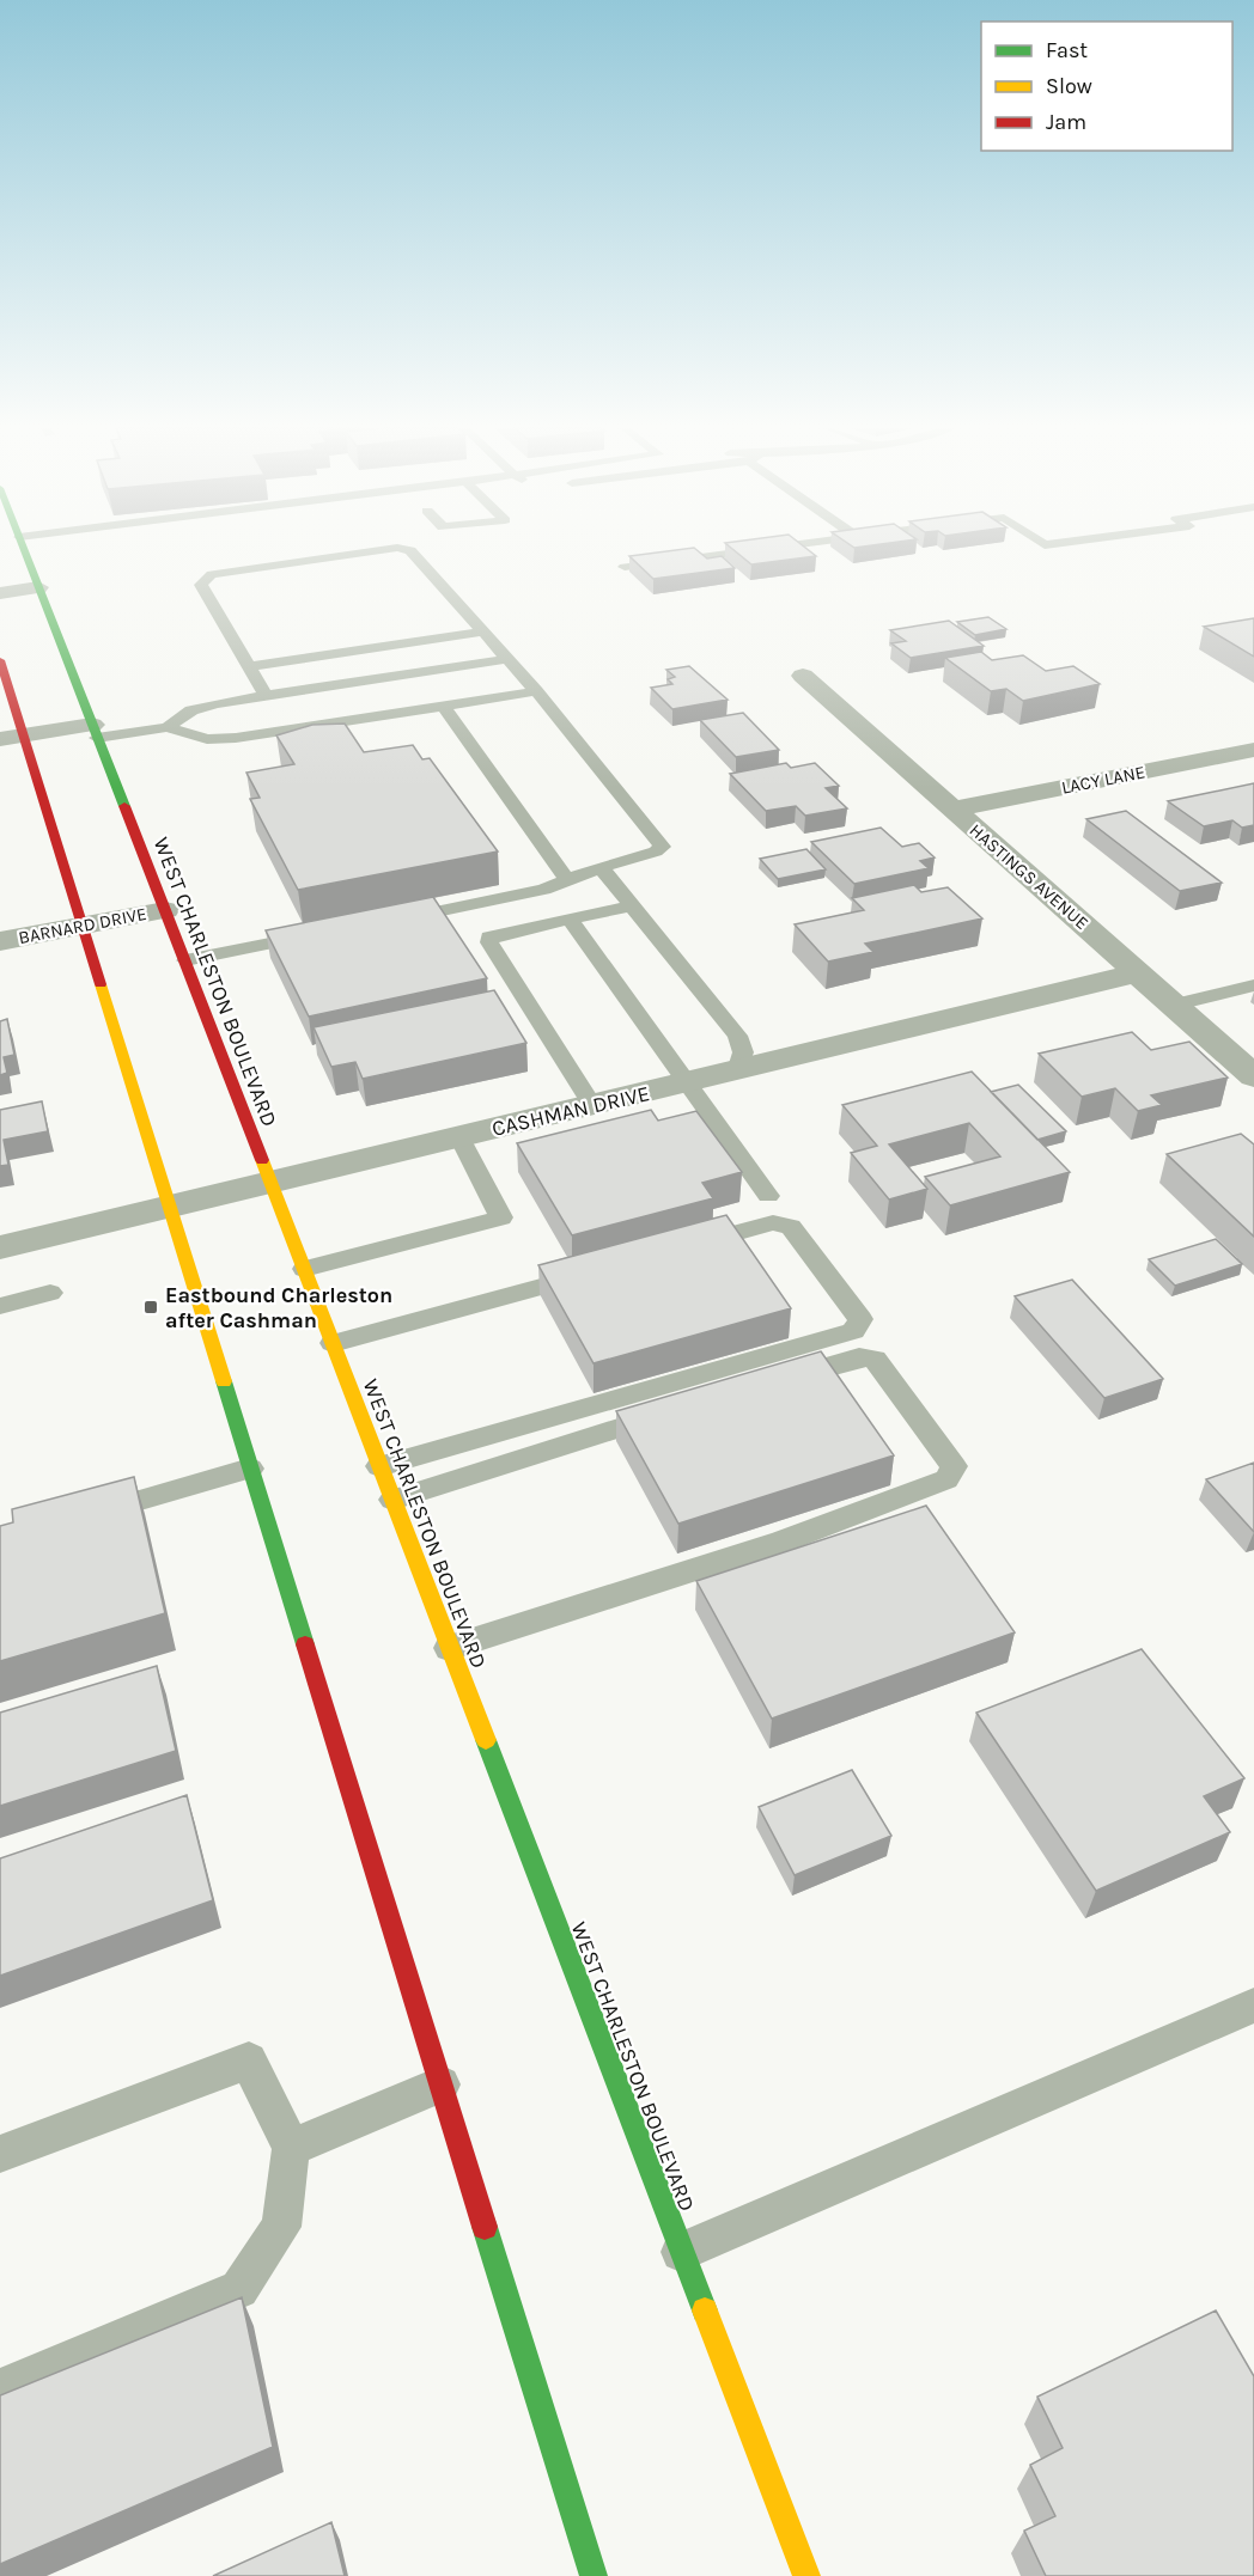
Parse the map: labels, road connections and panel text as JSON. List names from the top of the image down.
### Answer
{
  "streets": {
    "main road": ["WEST CHARLESTON BOULEVARD"],
    "street": [
      "LACY LANE",
      "HASTINGS AVENUE",
      "BARNARD DRIVE",
      "CASHMAN DRIVE"
    ]
  },
  "crossings": [
    ["LACY LANE", "HASTINGS AVENUE"],
    ["HASTINGS AVENUE", "CASHMAN DRIVE"],
    ["BARNARD DRIVE", "WEST CHARLESTON BOULEVARD"],
    ["WEST CHARLESTON BOULEVARD", "CASHMAN DRIVE"]
  ],
  "places": {
    "transit": ["Eastbound Charleston after Cashman"]
  },
  "legend": ["Fast", "Slow", "Jam"]
}
